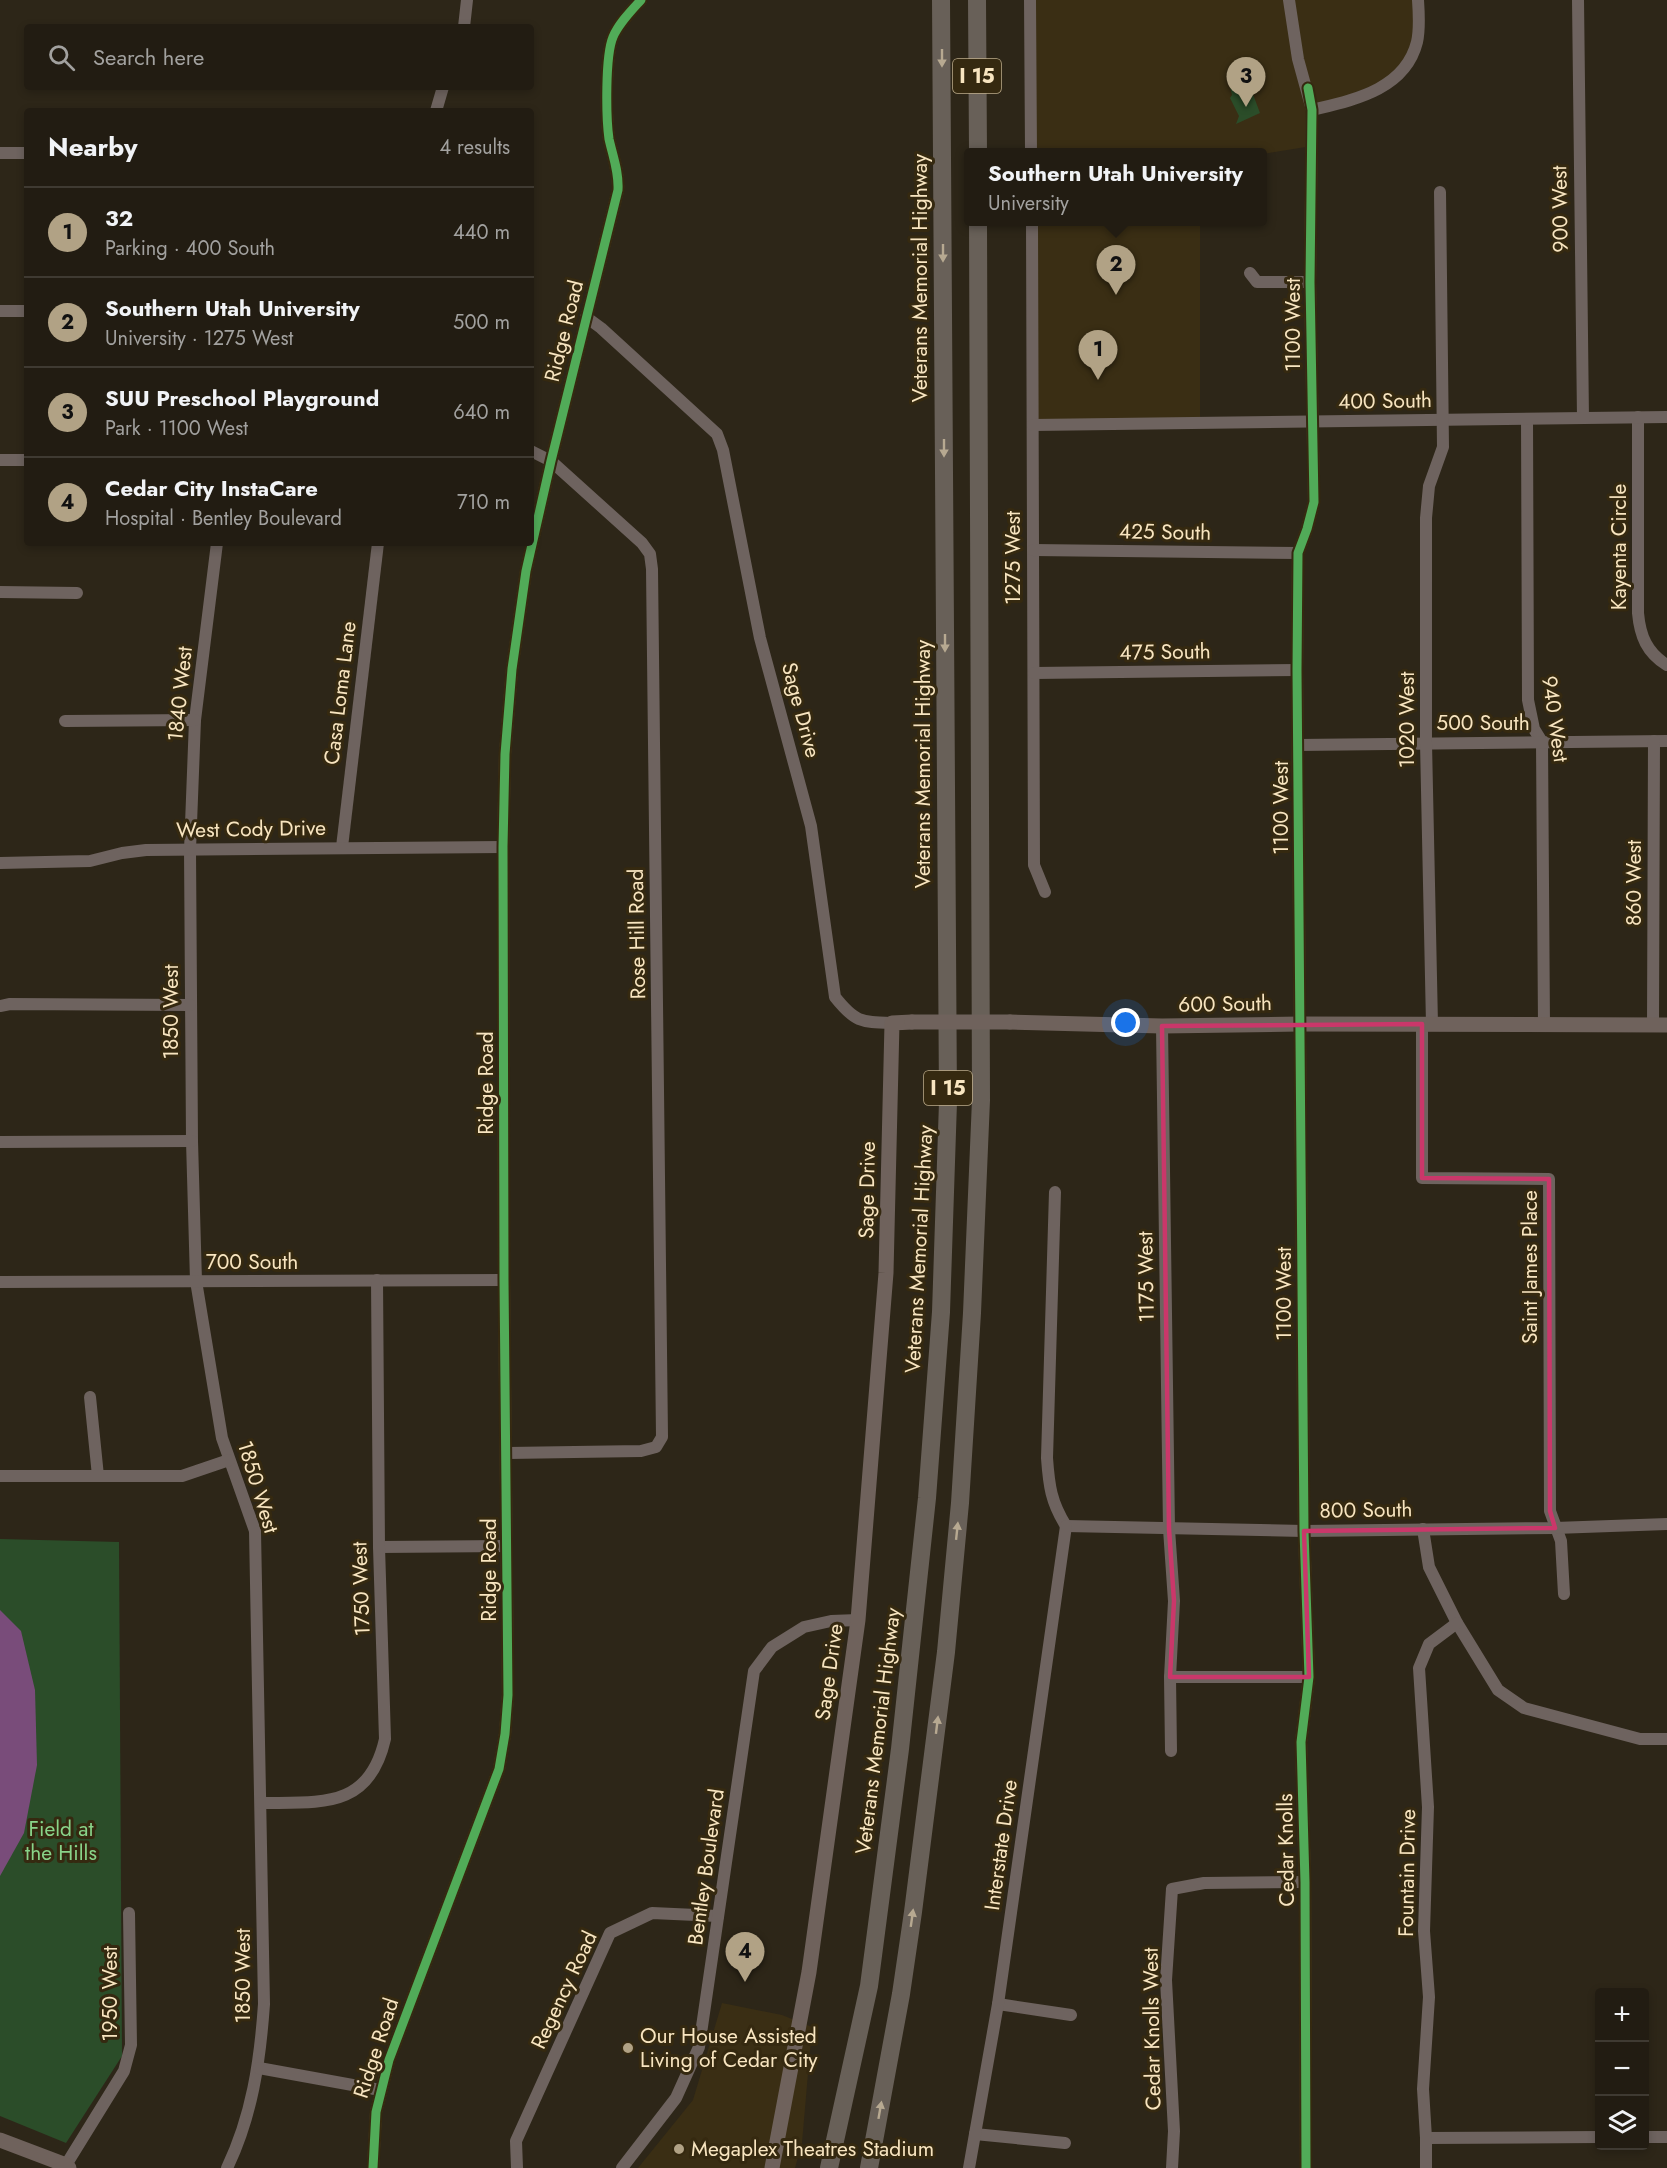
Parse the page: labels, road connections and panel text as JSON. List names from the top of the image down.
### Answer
{
  "streets": {
    "highway": ["I 15", "Veterans Memorial Highway"],
    "main road": ["Sage Drive", "600 South"],
    "street": [
      "900 West",
      "1100 West",
      "Ridge Road",
      "400 South",
      "425 South",
      "Kayenta Circle",
      "1275 West",
      "475 South",
      "Casa Loma Lane",
      "1840 West",
      "940 West",
      "1020 West",
      "500 South",
      "West Cody Drive",
      "860 West",
      "Rose Hill Road",
      "1850 West",
      "700 South",
      "Saint James Place",
      "1175 West",
      "800 South",
      "1750 West",
      "Interstate Drive",
      "Cedar Knolls",
      "Bentley Boulevard",
      "Fountain Drive",
      "Regency Road",
      "1950 West",
      "Cedar Knolls West"
    ]
  },
  "crossings": [
    ["900 West", "400 South"],
    ["1100 West", "400 South"],
    ["1100 West", "425 South"],
    ["1100 West", "475 South"],
    ["1100 West", "500 South"],
    ["1100 West", "600 South"],
    ["1100 West", "800 South"],
    ["1100 West", "Cedar Knolls"],
    ["Ridge Road", "Sage Drive"],
    ["Ridge Road", "West Cody Drive"],
    ["Ridge Road", "Rose Hill Road"],
    ["Ridge Road", "700 South"],
    ["400 South", "Kayenta Circle"],
    ["400 South", "1275 West"],
    ["400 South", "940 West"],
    ["400 South", "1020 West"],
    ["425 South", "1275 West"],
    ["1275 West", "475 South"],
    ["Casa Loma Lane", "West Cody Drive"],
    ["1840 West", "West Cody Drive"],
    ["1840 West", "1850 West"],
    ["Sage Drive", "600 South"],
    ["Sage Drive", "Bentley Boulevard"],
    ["940 West", "500 South"],
    ["940 West", "600 South"],
    ["1020 West", "500 South"],
    ["1020 West", "600 South"],
    ["1020 West", "Saint James Place"],
    ["500 South", "860 West"],
    ["West Cody Drive", "1850 West"],
    ["860 West", "600 South"],
    ["600 South", "Saint James Place"],
    ["600 South", "1175 West"],
    ["1850 West", "700 South"],
    ["1850 West", "1750 West"],
    ["700 South", "1750 West"],
    ["Saint James Place", "800 South"],
    ["1175 West", "800 South"],
    ["800 South", "Interstate Drive"],
    ["800 South", "Cedar Knolls"],
    ["Cedar Knolls", "Cedar Knolls West"],
    ["Bentley Boulevard", "Regency Road"]
  ],
  "parks": ["Field at the Hills"],
  "places": ["Our House Assisted Living of Cedar City", "Megaplex Theatres Stadium"],
  "page": {
    "search": "Search here",
    "pins": [
      "3",
      "2",
      "1",
      "4"
    ],
    "heading": ["Nearby", "4 results"],
    "popup": ["Southern Utah University", "University"],
    "list": [
      {
        "mark": "1",
        "name": "32",
        "note": "Parking · 400 South",
        "value": "440 m"
      },
      {
        "mark": "2",
        "name": "Southern Utah University",
        "note": "University · 1275 West",
        "value": "500 m"
      },
      {
        "mark": "3",
        "name": "SUU Preschool Playground",
        "note": "Park · 1100 West",
        "value": "640 m"
      },
      {
        "mark": "4",
        "name": "Cedar City InstaCare",
        "note": "Hospital · Bentley Boulevard",
        "value": "710 m"
      }
    ],
    "map_buttons": ["+", "−"]
  }
}
